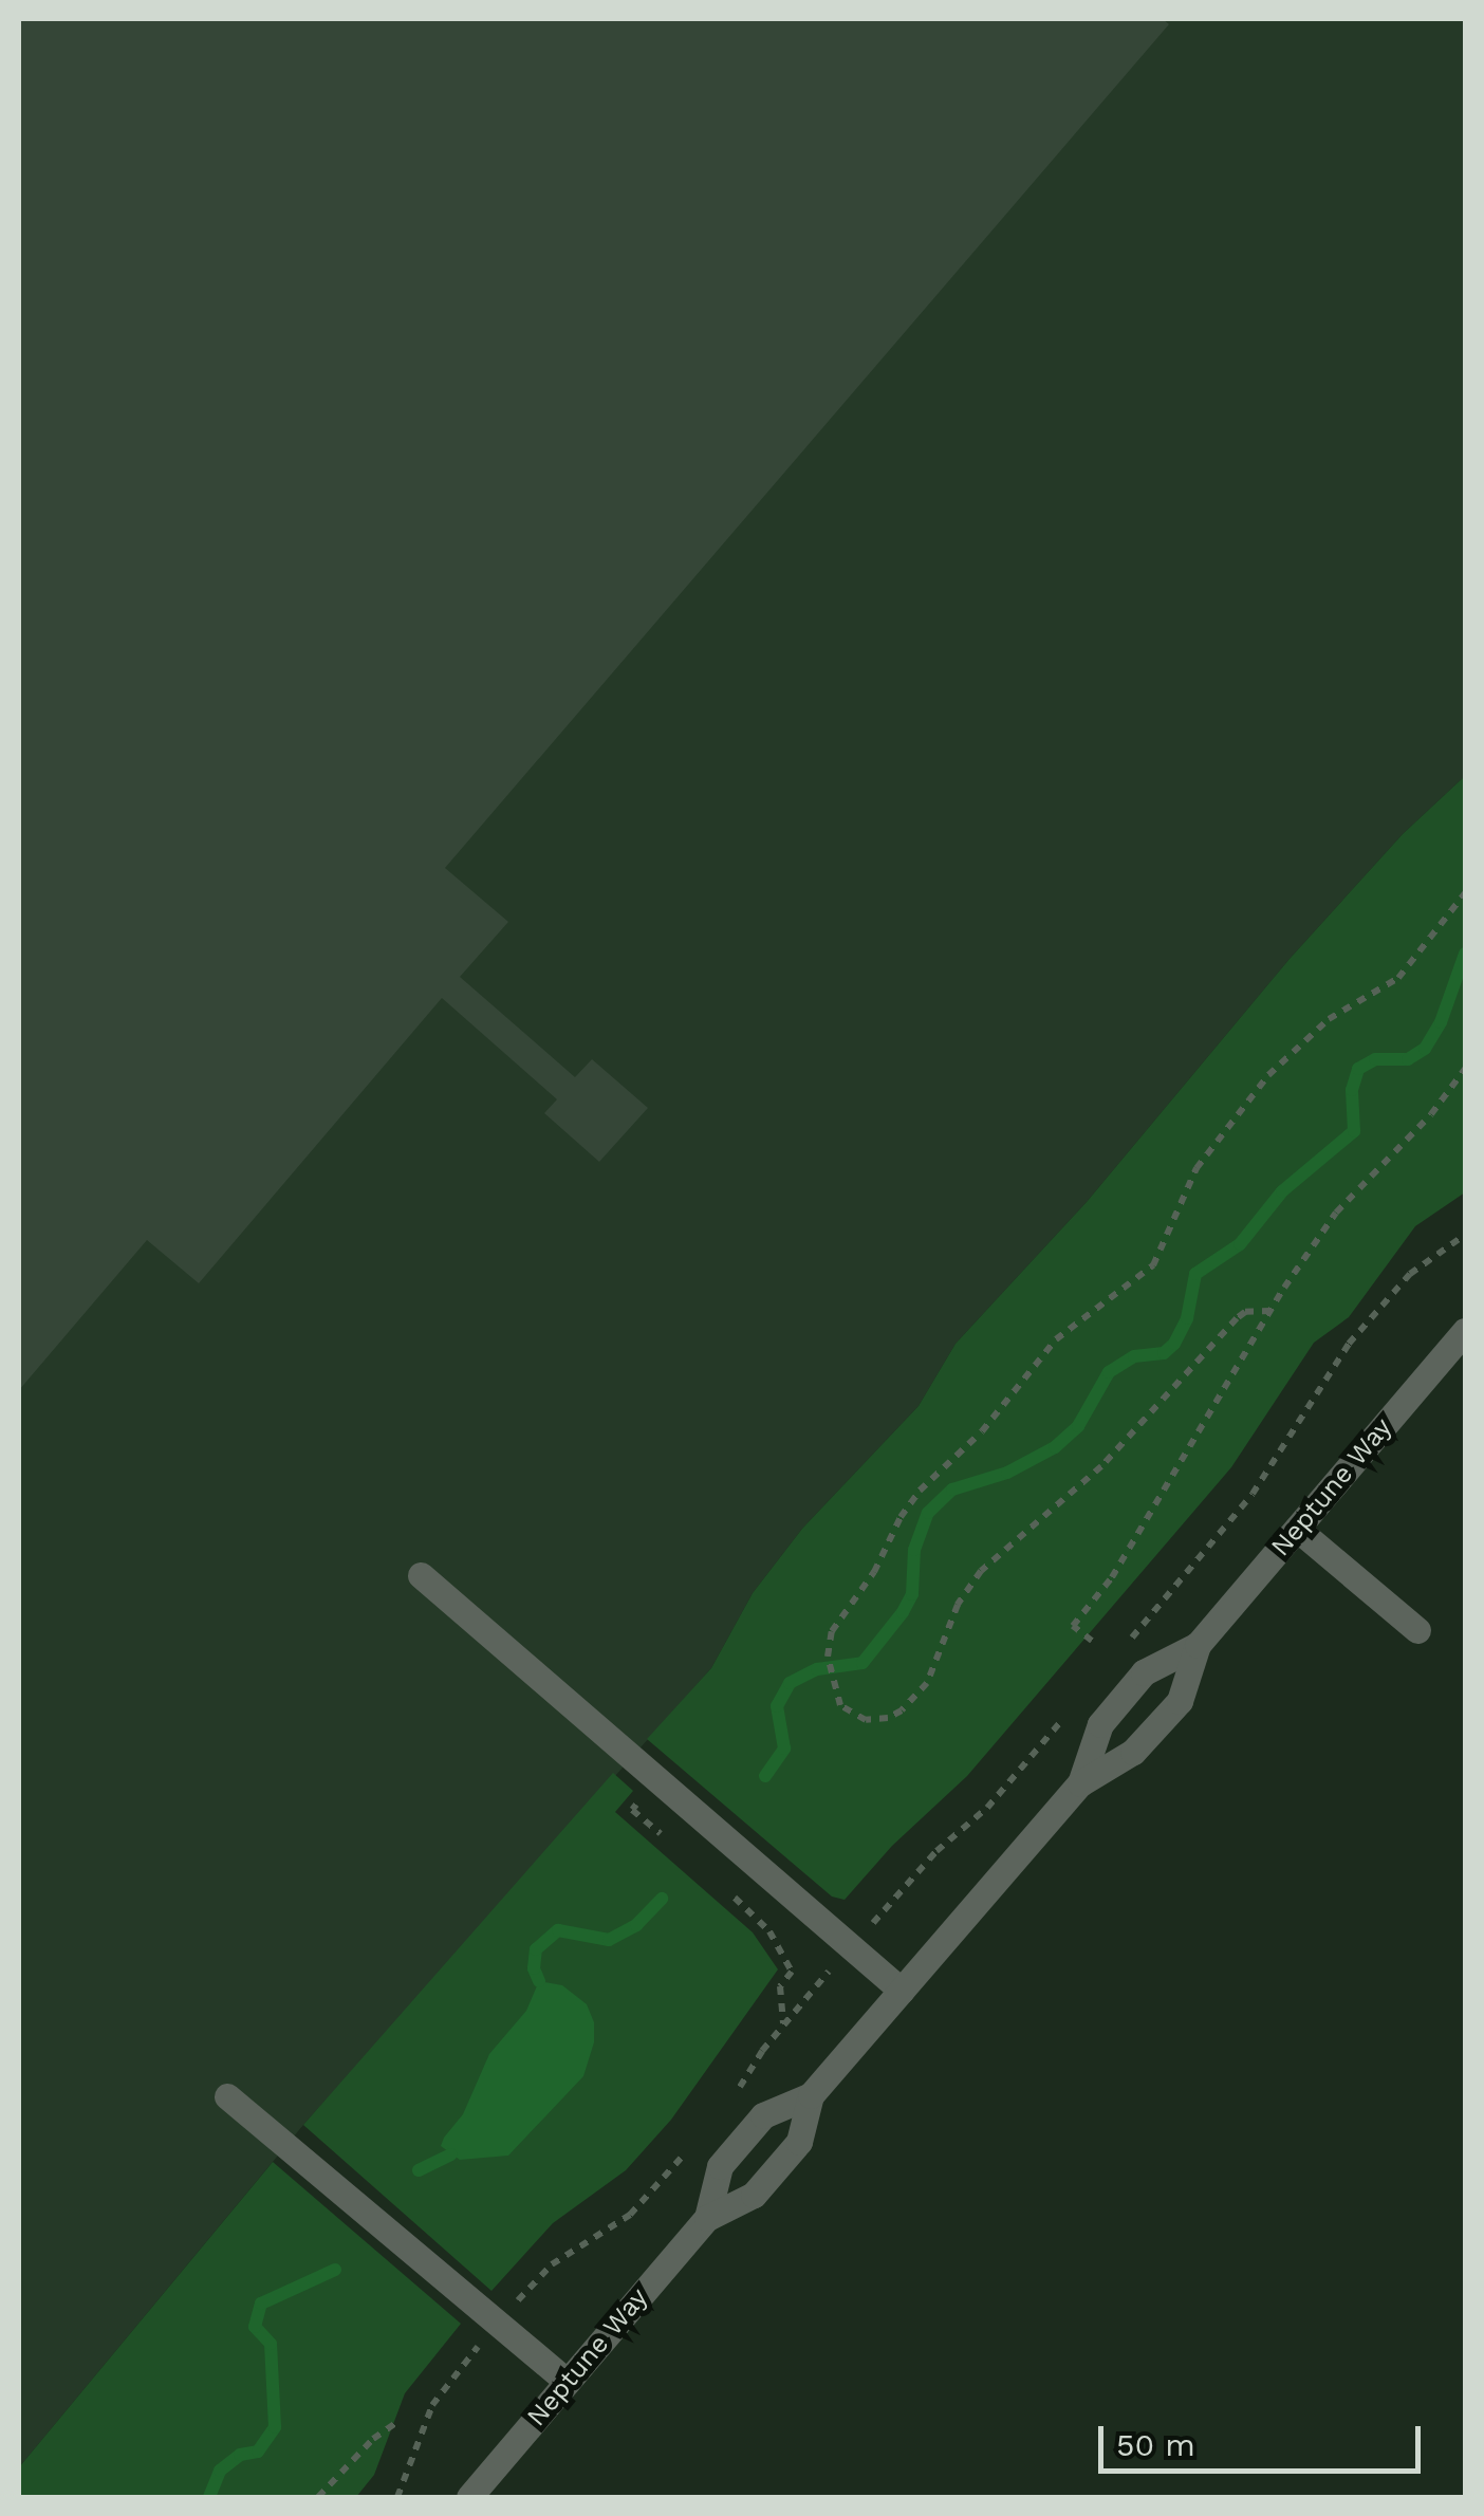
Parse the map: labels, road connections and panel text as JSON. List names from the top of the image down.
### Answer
{
  "streets": {
    "street": ["Neptune Way"]
  },
  "scale_bar": "50 m"
}
